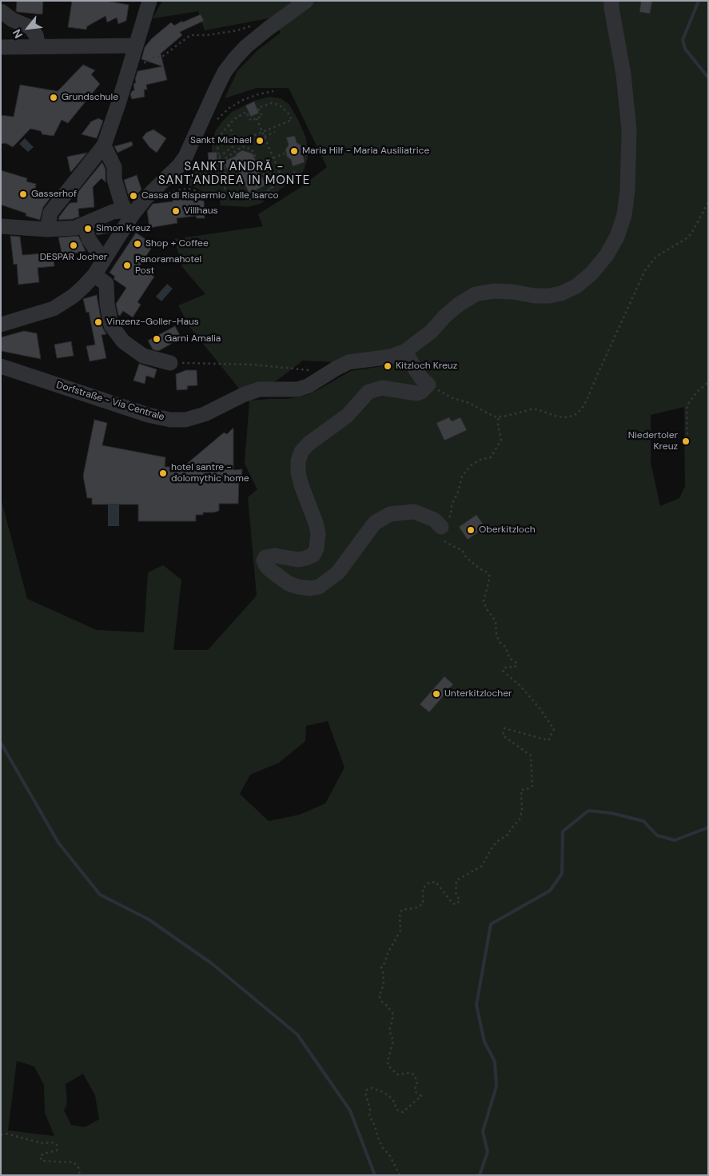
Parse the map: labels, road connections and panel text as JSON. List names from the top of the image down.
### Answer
{
  "streets": {
    "street": ["Dorfstraße - Via Centrale"]
  },
  "districts": ["SANKT ANDRÄ - SANT'ANDREA IN MONTE"],
  "places": [
    "Grundschule",
    "Sankt Michael",
    "Maria Hilf - Maria Ausiliatrice",
    "Gasserhof",
    "Cassa di Risparmio Valle Isarco",
    "Villhaus",
    "Simon Kreuz",
    "Shop + Coffee",
    "DESPAR Jocher",
    "Panoramahotel Post",
    "Vinzenz-Goller-Haus",
    "Garni Amalia",
    "Kitzloch Kreuz",
    "Niedertoler Kreuz",
    "hotel santre - dolomythic home",
    "Oberkitzloch",
    "Unterkitzlocher"
  ],
  "north": "bottom left"
}
